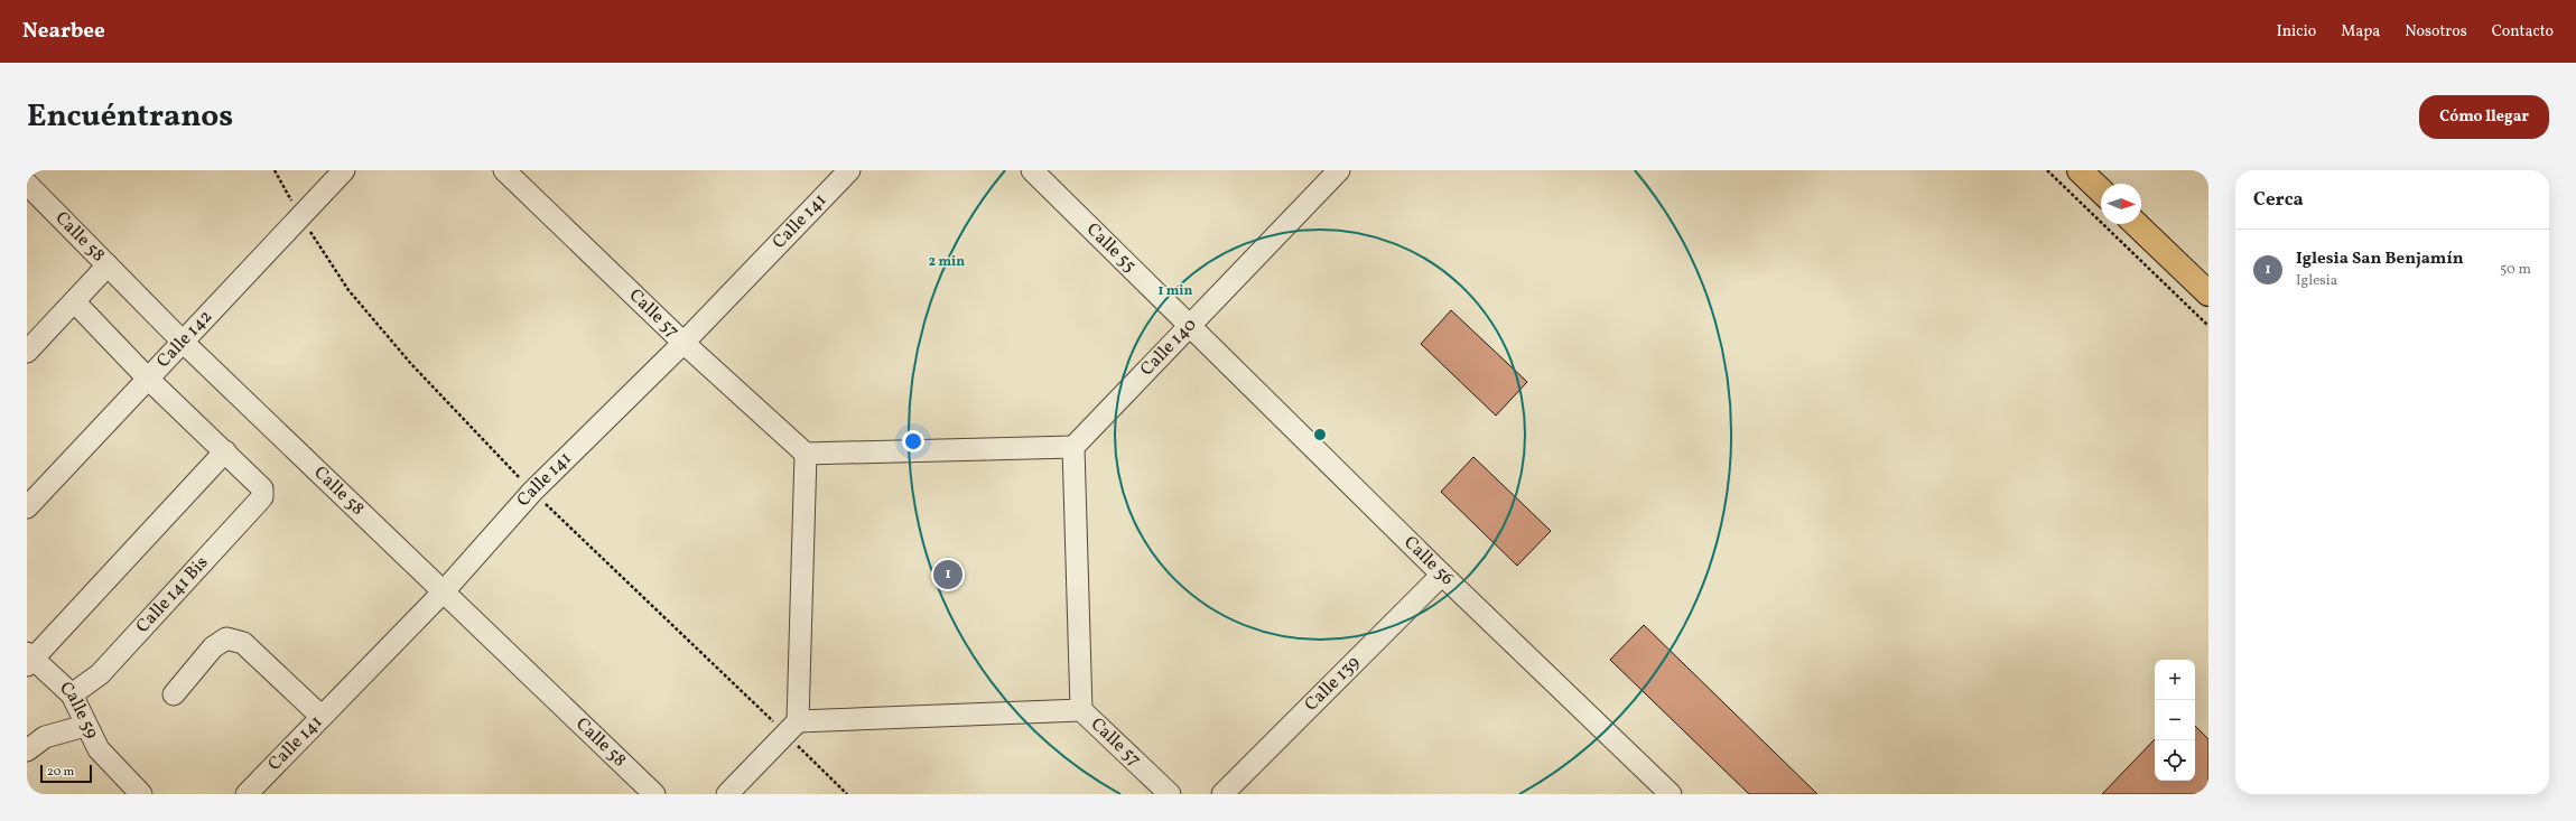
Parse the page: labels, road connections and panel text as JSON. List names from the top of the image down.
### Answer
{
  "streets": {
    "street": [
      "Calle 141",
      "Calle 58",
      "Calle 55",
      "Calle 57",
      "Calle 142",
      "Calle 140",
      "Calle 56",
      "Calle 141 Bis",
      "Calle 139",
      "Calle 59"
    ]
  },
  "crossings": [
    ["Calle 141", "Calle 58"],
    ["Calle 141", "Calle 57"],
    ["Calle 58", "Calle 142"],
    ["Calle 55", "Calle 140"],
    ["Calle 55", "Calle 56"],
    ["Calle 140", "Calle 56"],
    ["Calle 56", "Calle 139"],
    ["Calle 141 Bis", "Calle 59"]
  ],
  "scale_bar": "20 m",
  "north": "right",
  "page": {
    "header": "Nearbee",
    "nav": [
      "Inicio",
      "Mapa",
      "Nosotros",
      "Contacto"
    ],
    "title": "Encuéntranos",
    "buttons": "Cómo llegar",
    "heading": "Cerca",
    "list": [
      {
        "mark": "1",
        "name": "Iglesia San Benjamín",
        "note": "Iglesia",
        "value": "50 m"
      }
    ],
    "pins": "1",
    "map_buttons": ["+", "−"],
    "scale": "20 m"
  },
  "rings": ["2 min", "1 min"]
}
